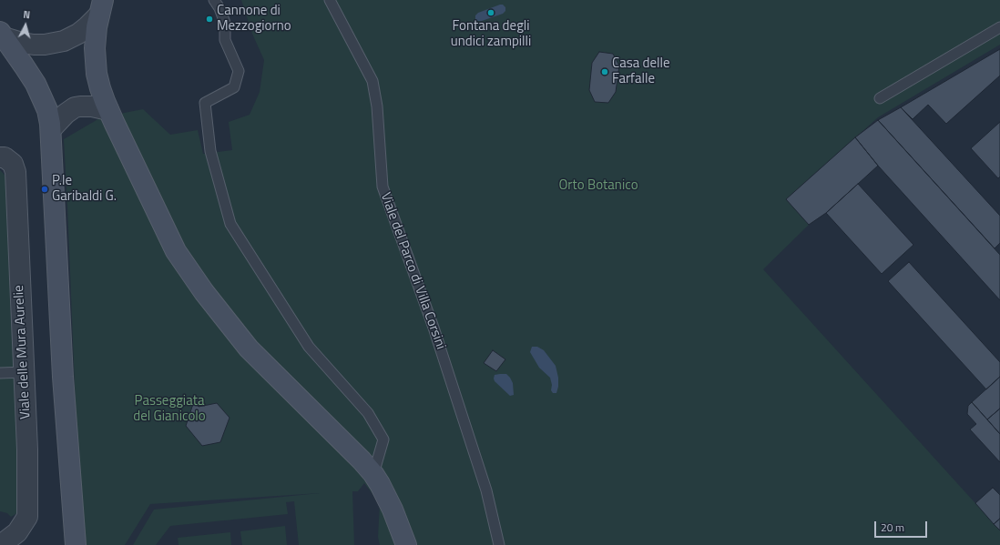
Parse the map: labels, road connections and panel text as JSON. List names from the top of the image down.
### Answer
{
  "streets": {
    "street": ["Viale delle Mura Aurelie"],
    "lane": ["Viale del Parco di Villa Corsini"]
  },
  "parks": ["Orto Botanico", "Passeggiata del Gianicolo"],
  "places": [
    "Fontana degli undici zampilli",
    "Cannone di Mezzogiorno",
    "Casa delle Farfalle",
    "P.le Garibaldi G."
  ],
  "scale_bar": "20 m",
  "north": "top"
}
